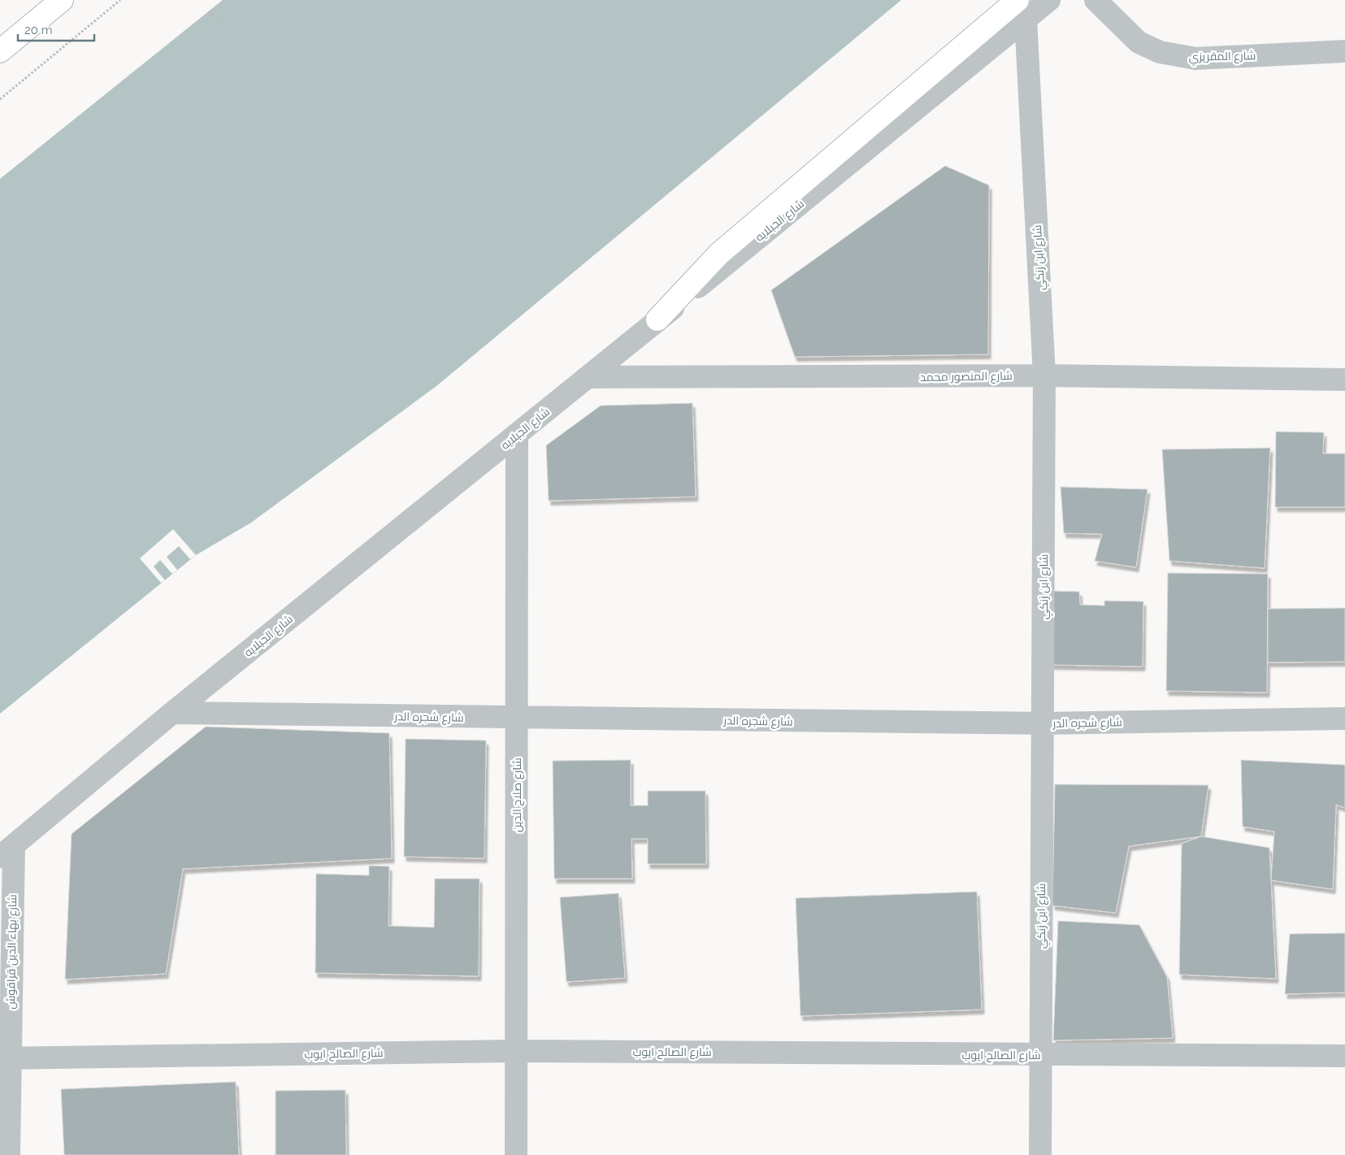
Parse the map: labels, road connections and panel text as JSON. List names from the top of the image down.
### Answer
{
  "streets": {
    "street": [
      "شارع المقريزي",
      "شارع الجبلايه",
      "شارع ابن زنكي",
      "شارع المنصور محمد",
      "شارع شجره الدر",
      "شارع صلاح الدين",
      "شارع بهاء الدين قراقوش",
      "شارع الصالح ايوب"
    ]
  },
  "crossings": [
    ["شارع الجبلايه", "شارع المنصور محمد"],
    ["شارع الجبلايه", "شارع شجره الدر"],
    ["شارع الجبلايه", "شارع صلاح الدين"],
    ["شارع الجبلايه", "شارع بهاء الدين قراقوش"],
    ["شارع ابن زنكي", "شارع المنصور محمد"],
    ["شارع ابن زنكي", "شارع شجره الدر"],
    ["شارع ابن زنكي", "شارع الصالح ايوب"],
    ["شارع شجره الدر", "شارع صلاح الدين"],
    ["شارع صلاح الدين", "شارع الصالح ايوب"],
    ["شارع بهاء الدين قراقوش", "شارع الصالح ايوب"]
  ],
  "scale_bar": "20 m"
}
